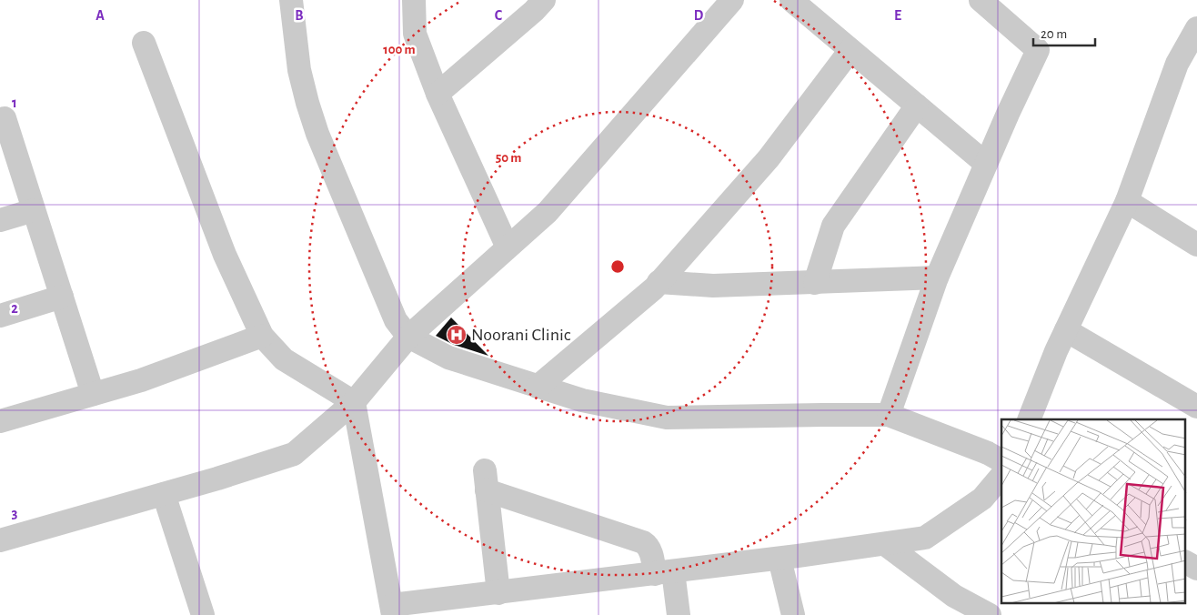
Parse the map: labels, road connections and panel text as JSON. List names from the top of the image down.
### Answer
{
  "places": {
    "hospital": ["Noorani Clinic"]
  },
  "scale_bar": "20 m",
  "grid": {
    "columns": [
      "A",
      "B",
      "C",
      "D",
      "E"
    ],
    "rows": ["1", "2", "3"]
  },
  "rings": ["100 m", "50 m"]
}
